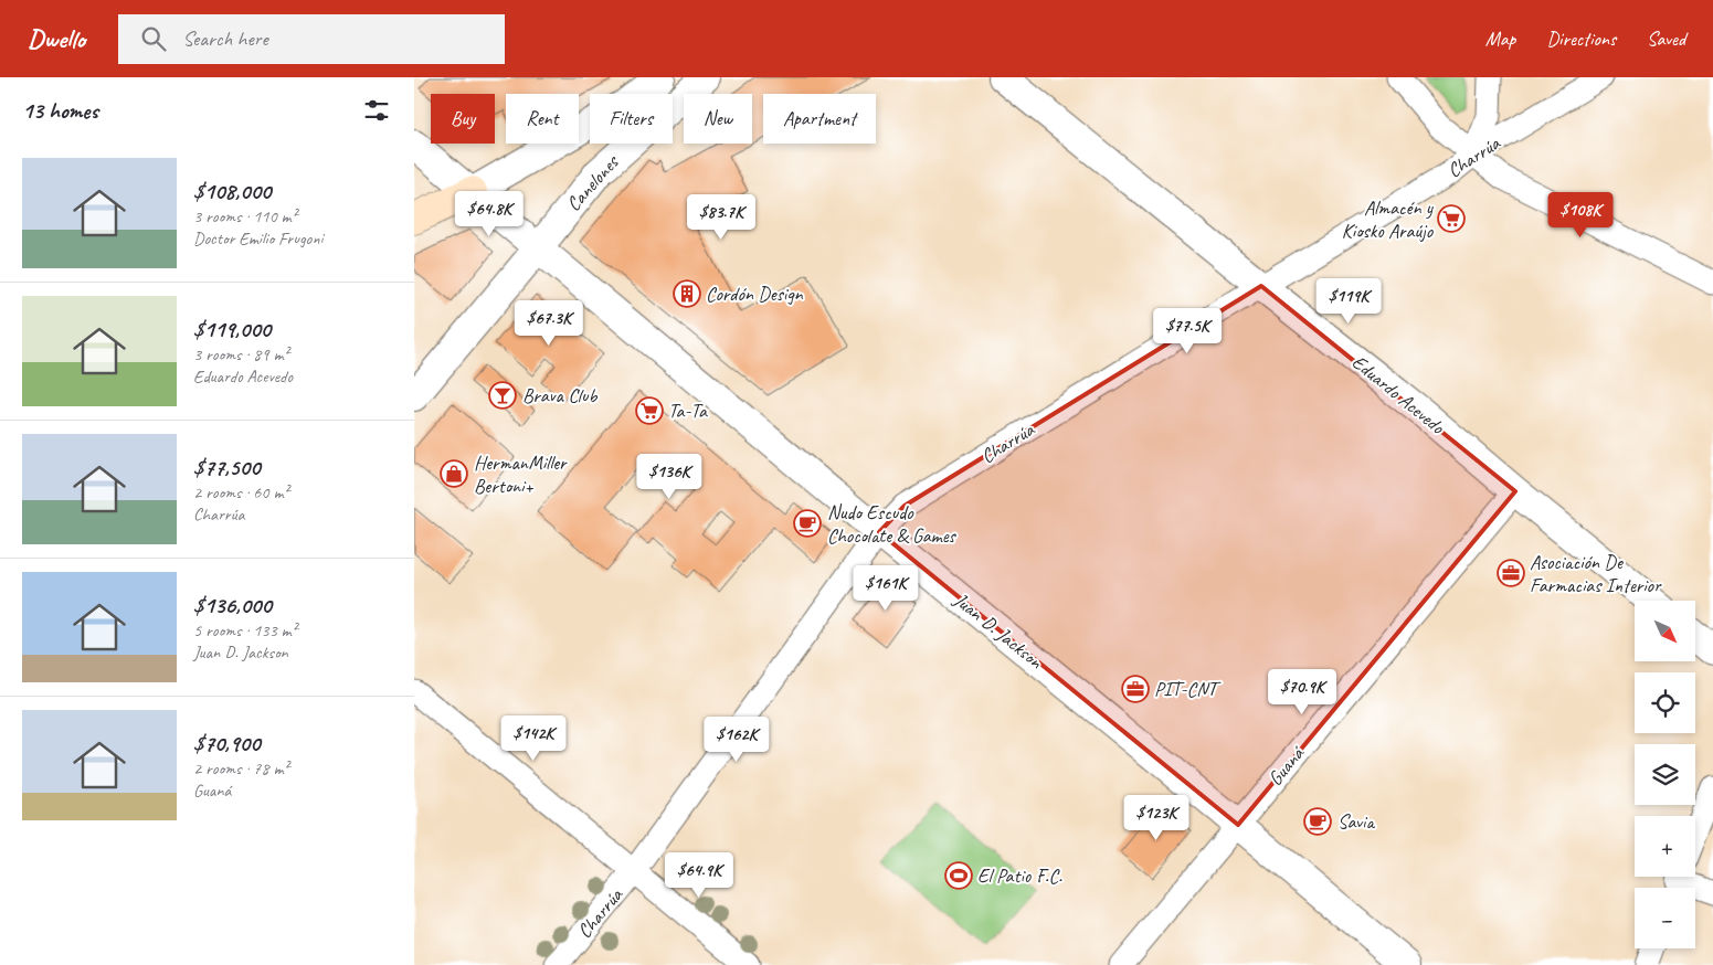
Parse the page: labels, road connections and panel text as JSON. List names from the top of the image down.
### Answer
{
  "streets": {
    "street": [
      "Charrúa",
      "Canelones",
      "Eduardo Acevedo",
      "Juan D. Jackson",
      "Guaná"
    ]
  },
  "crossings": [
    ["Charrúa", "Eduardo Acevedo"],
    ["Charrúa", "Juan D. Jackson"],
    ["Canelones", "Juan D. Jackson"],
    ["Eduardo Acevedo", "Guaná"],
    ["Juan D. Jackson", "Guaná"]
  ],
  "places": {
    "supermarket": ["Almacén y Kiosko Araújo", "Ta-Ta"],
    "building": ["Cordón Design"],
    "bar": ["Brava Club"],
    "shop": ["HermanMiller Bertoni+"],
    "cafe": ["Nudo Escudo Chocolate & Games", "Savia"],
    "office": ["Asociación De Farmacias Interior", "PIT-CNT"],
    "sports": ["El Patio F.C."]
  },
  "north": "bottom right",
  "page": {
    "header": "Dwello",
    "search": "Search here",
    "nav": ["Map", "Directions", "Saved"],
    "heading": "13 homes",
    "chip": [
      "Buy",
      "Rent",
      "Filters",
      "New",
      "Apartment"
    ],
    "list": [
      {
        "name": "$108,000",
        "note": "3 rooms · 110 m² · Doctor Emilio Frugoni"
      },
      {
        "name": "$119,000",
        "note": "3 rooms · 89 m² · Eduardo Acevedo"
      },
      {
        "name": "$77,500",
        "note": "2 rooms · 60 m² · Charrúa"
      },
      {
        "name": "$136,000",
        "note": "5 rooms · 133 m² · Juan D. Jackson"
      },
      {
        "name": "$70,900",
        "note": "2 rooms · 78 m² · Guaná"
      }
    ],
    "price": [
      "$64.8K",
      "$108K",
      "$83.7K",
      "$119K",
      "$67.3K",
      "$77.5K",
      "$136K",
      "$161K",
      "$70.9K",
      "$142K",
      "$162K",
      "$123K",
      "$64.9K"
    ],
    "map_buttons": ["+", "−"]
  }
}
